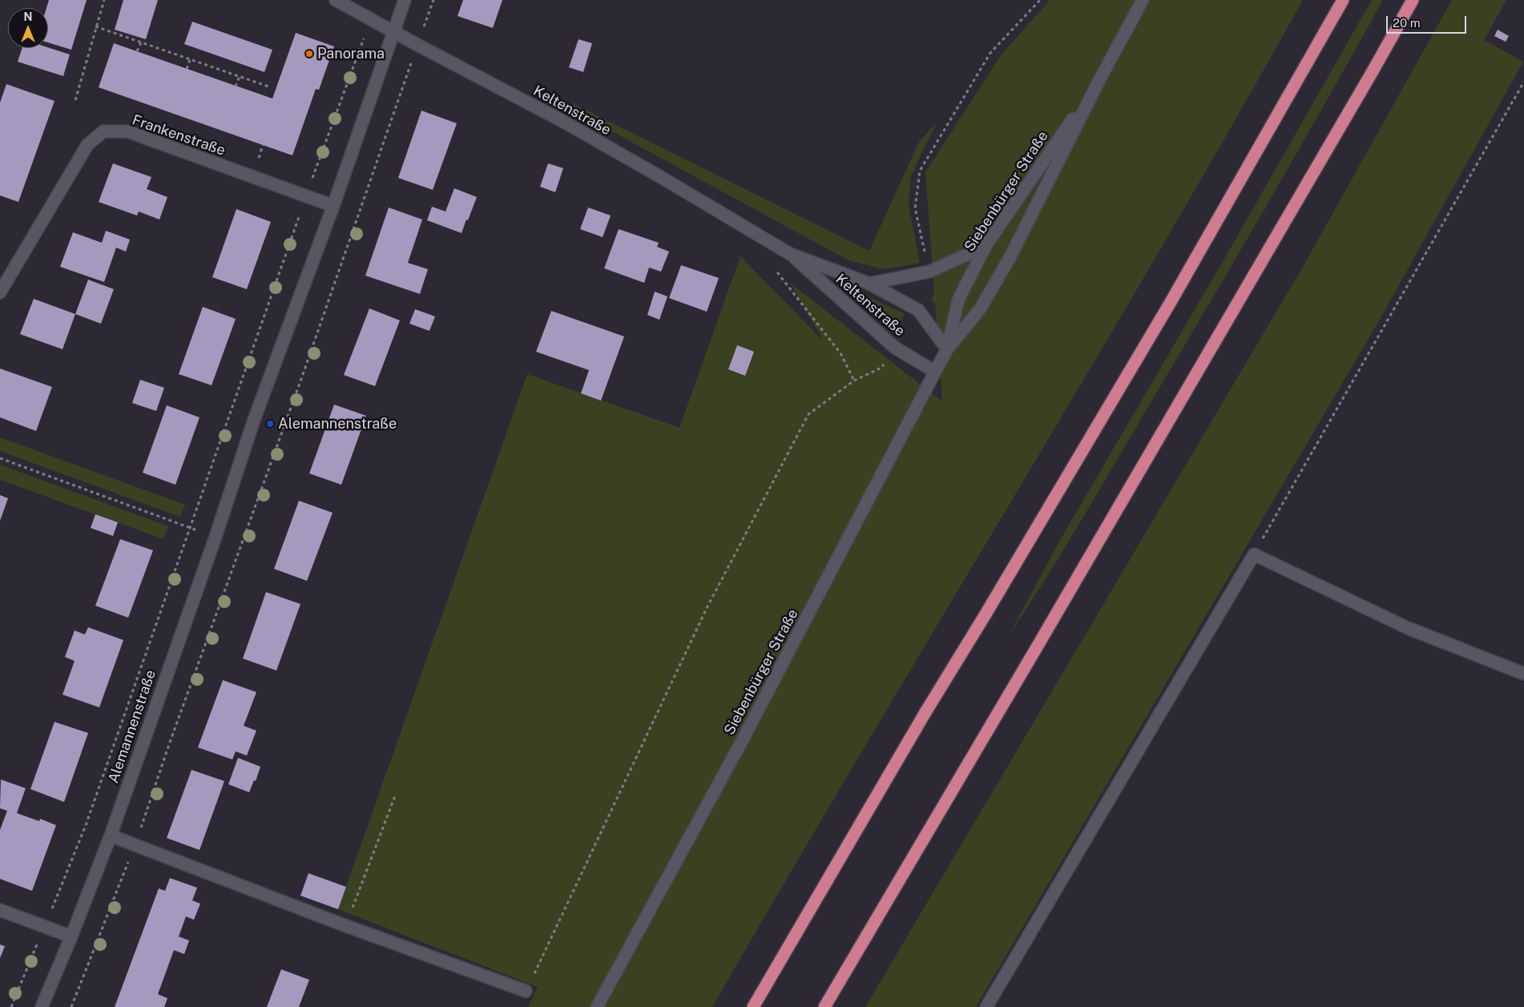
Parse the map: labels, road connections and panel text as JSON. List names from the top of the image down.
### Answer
{
  "streets": {
    "street": [
      "Keltenstraße",
      "Frankenstraße",
      "Siebenbürger Straße",
      "Alemannenstraße"
    ]
  },
  "crossings": [
    ["Keltenstraße", "Siebenbürger Straße"],
    ["Keltenstraße", "Alemannenstraße"],
    ["Frankenstraße", "Alemannenstraße"]
  ],
  "places": ["Panorama", "Alemannenstraße"],
  "scale_bar": "20 m",
  "north": "top"
}
